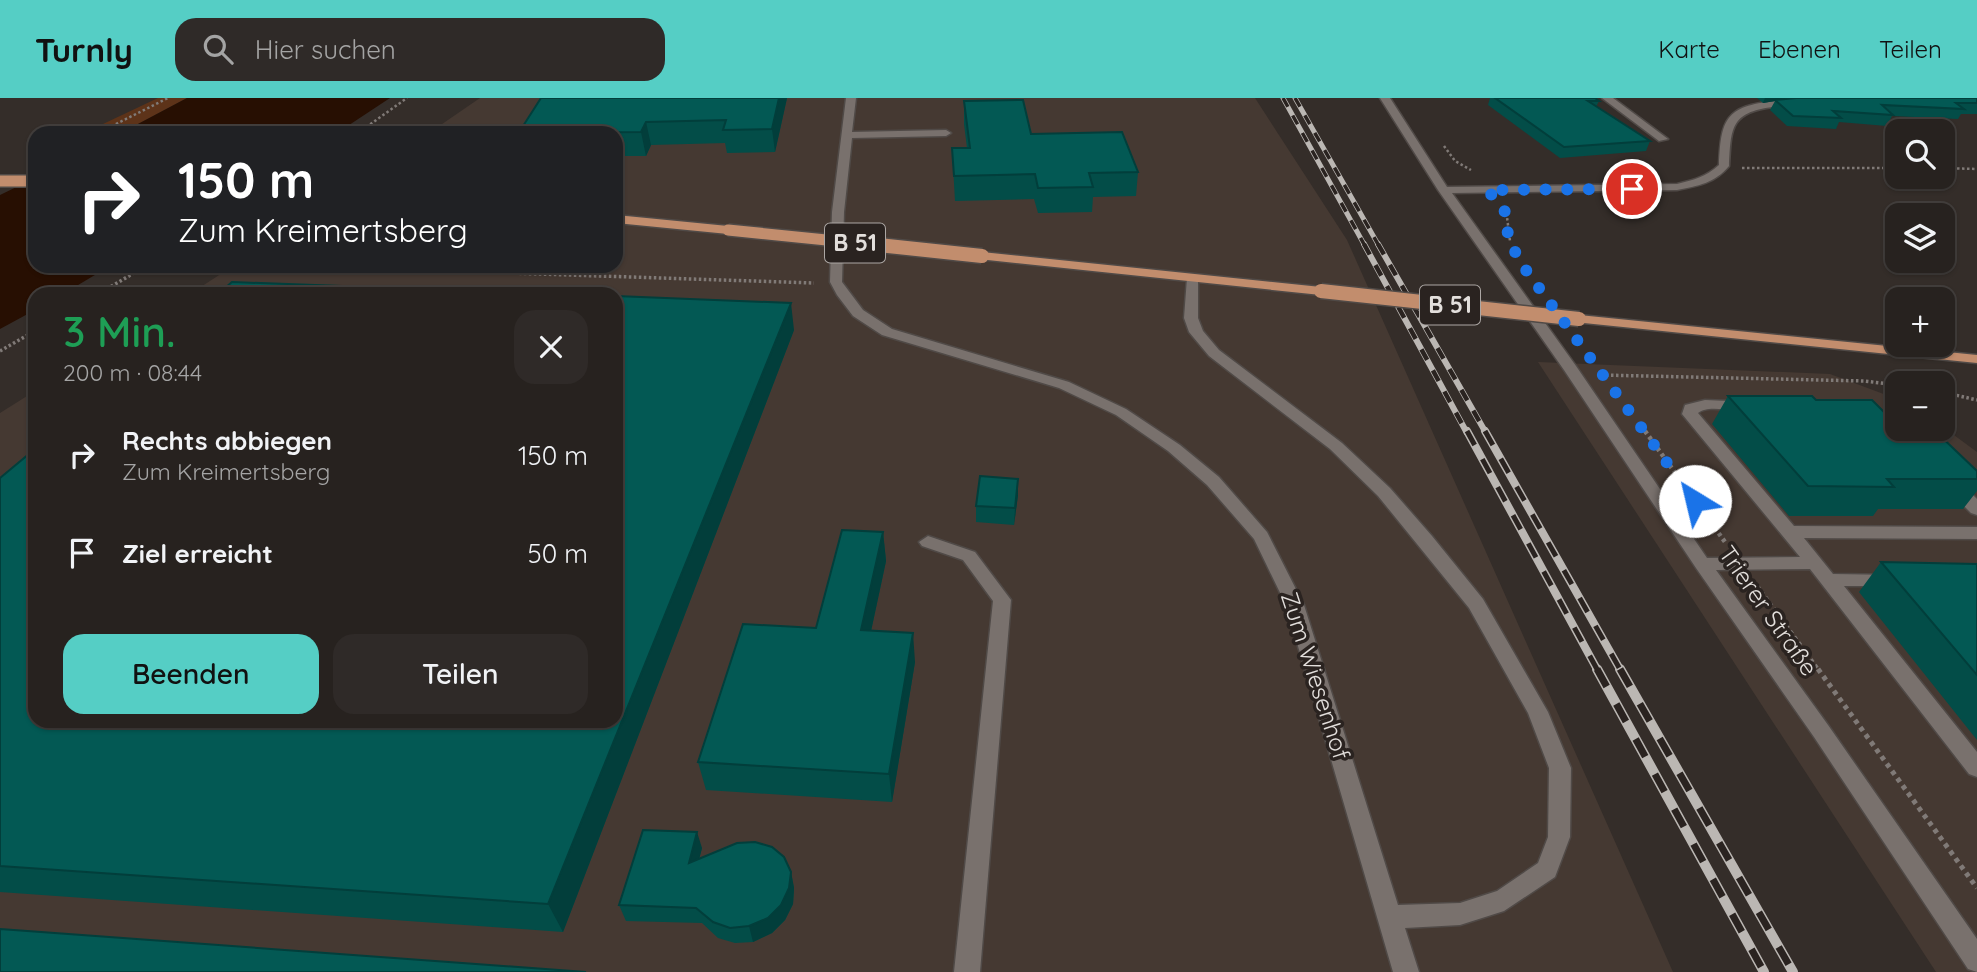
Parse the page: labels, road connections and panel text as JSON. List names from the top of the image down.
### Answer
{
  "streets": {
    "main road": ["B 51"],
    "street": ["Trierer Straße", "Zum Wiesenhof"]
  },
  "page": {
    "header": "Turnly",
    "search": "Hier suchen",
    "nav": ["Karte", "Ebenen", "Teilen"],
    "map_buttons": ["+", "−"],
    "turn": ["150 m", "Zum Kreimertsberg"],
    "heading": ["3 Min.", "200 m · 08:44"],
    "list": [
      {
        "name": "Rechts abbiegen",
        "note": "Zum Kreimertsberg",
        "value": "150 m"
      },
      {
        "name": "Ziel erreicht",
        "value": "50 m"
      }
    ],
    "buttons": ["Beenden", "Teilen"]
  }
}
